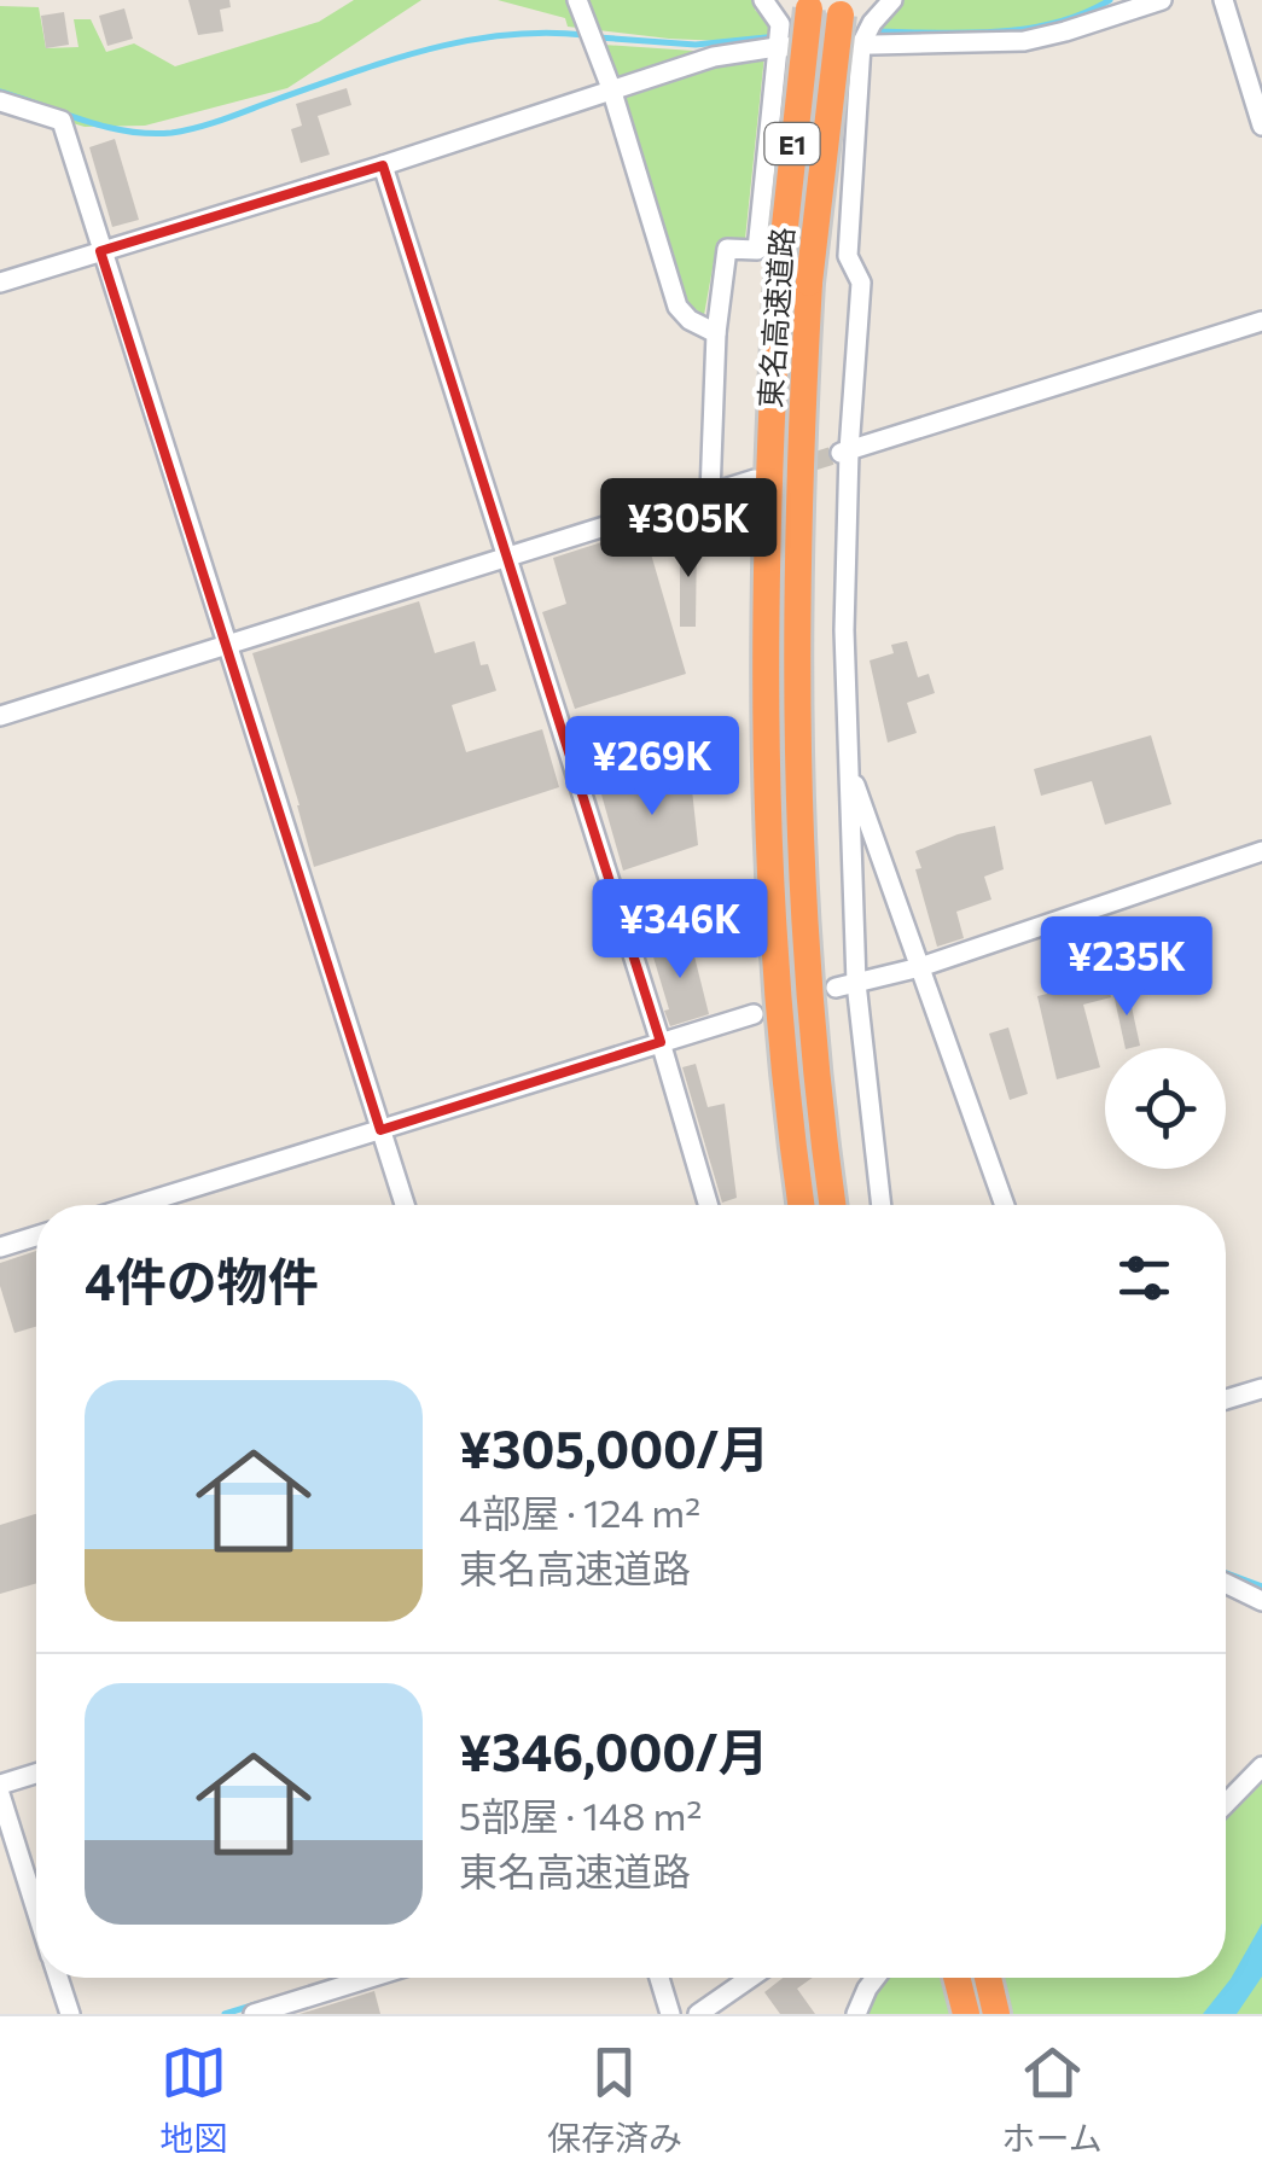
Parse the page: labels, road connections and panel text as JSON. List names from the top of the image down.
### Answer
{
  "streets": {
    "highway": ["E1", "東名高速道路"]
  },
  "page": {
    "price": [
      "¥305K",
      "¥269K",
      "¥346K",
      "¥235K"
    ],
    "heading": "4件の物件",
    "list": [
      {
        "name": "¥305,000/月",
        "note": "4部屋 · 124 m² · 東名高速道路"
      },
      {
        "name": "¥346,000/月",
        "note": "5部屋 · 148 m² · 東名高速道路"
      }
    ],
    "tabs": ["地図", "保存済み", "ホーム"]
  }
}
